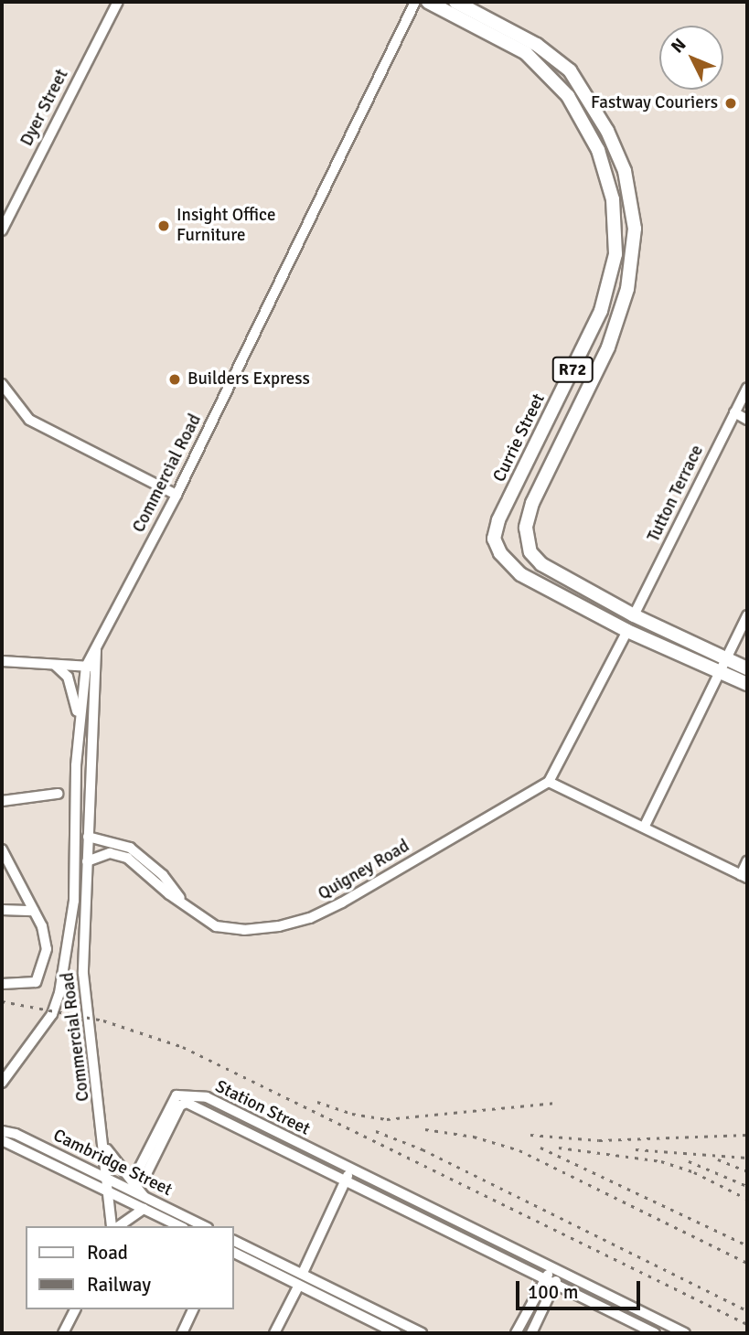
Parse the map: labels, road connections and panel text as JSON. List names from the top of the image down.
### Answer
{
  "streets": {
    "main road": ["R72", "Currie Street"],
    "street": [
      "Dyer Street",
      "Commercial Road",
      "Tutton Terrace",
      "Quigney Road",
      "Station Street",
      "Cambridge Street"
    ]
  },
  "crossings": [
    ["Currie Street", "Tutton Terrace"],
    ["Commercial Road", "Quigney Road"],
    ["Commercial Road", "Cambridge Street"]
  ],
  "places": ["Fastway Couriers", "Insight Office Furniture", "Builders Express"],
  "legend": ["Road", "Railway"],
  "scale_bar": "100 m",
  "north": "top left"
}
